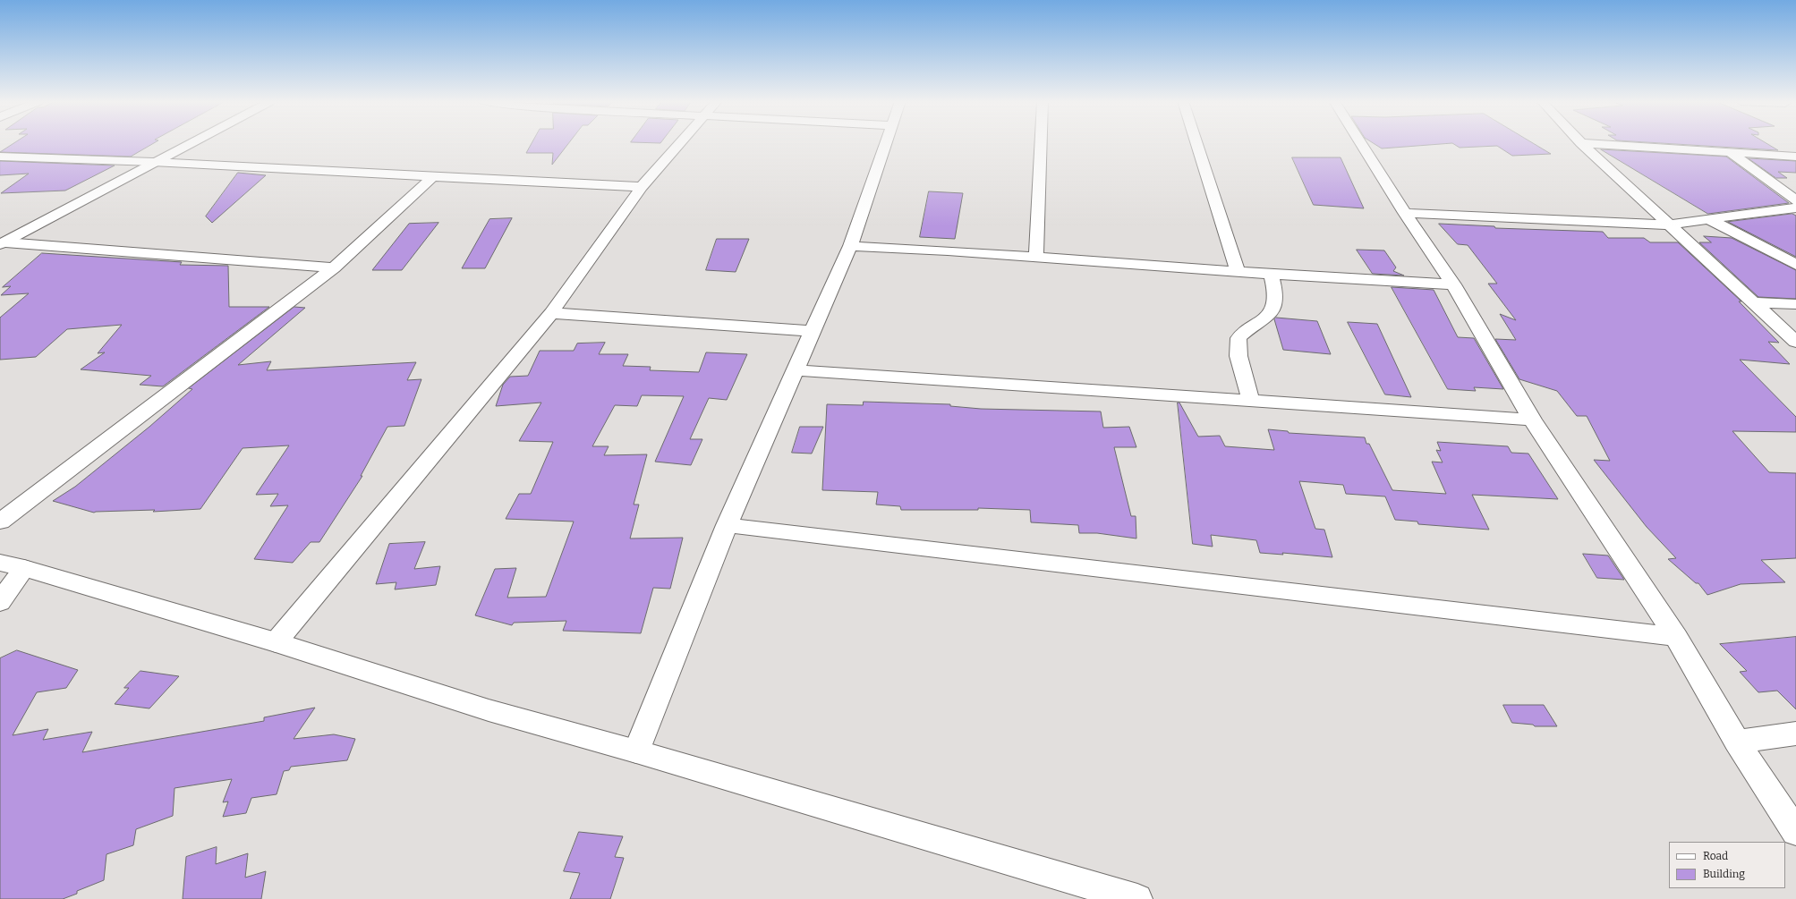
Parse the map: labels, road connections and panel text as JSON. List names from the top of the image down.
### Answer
{
  "legend": ["Road", "Building"]
}
